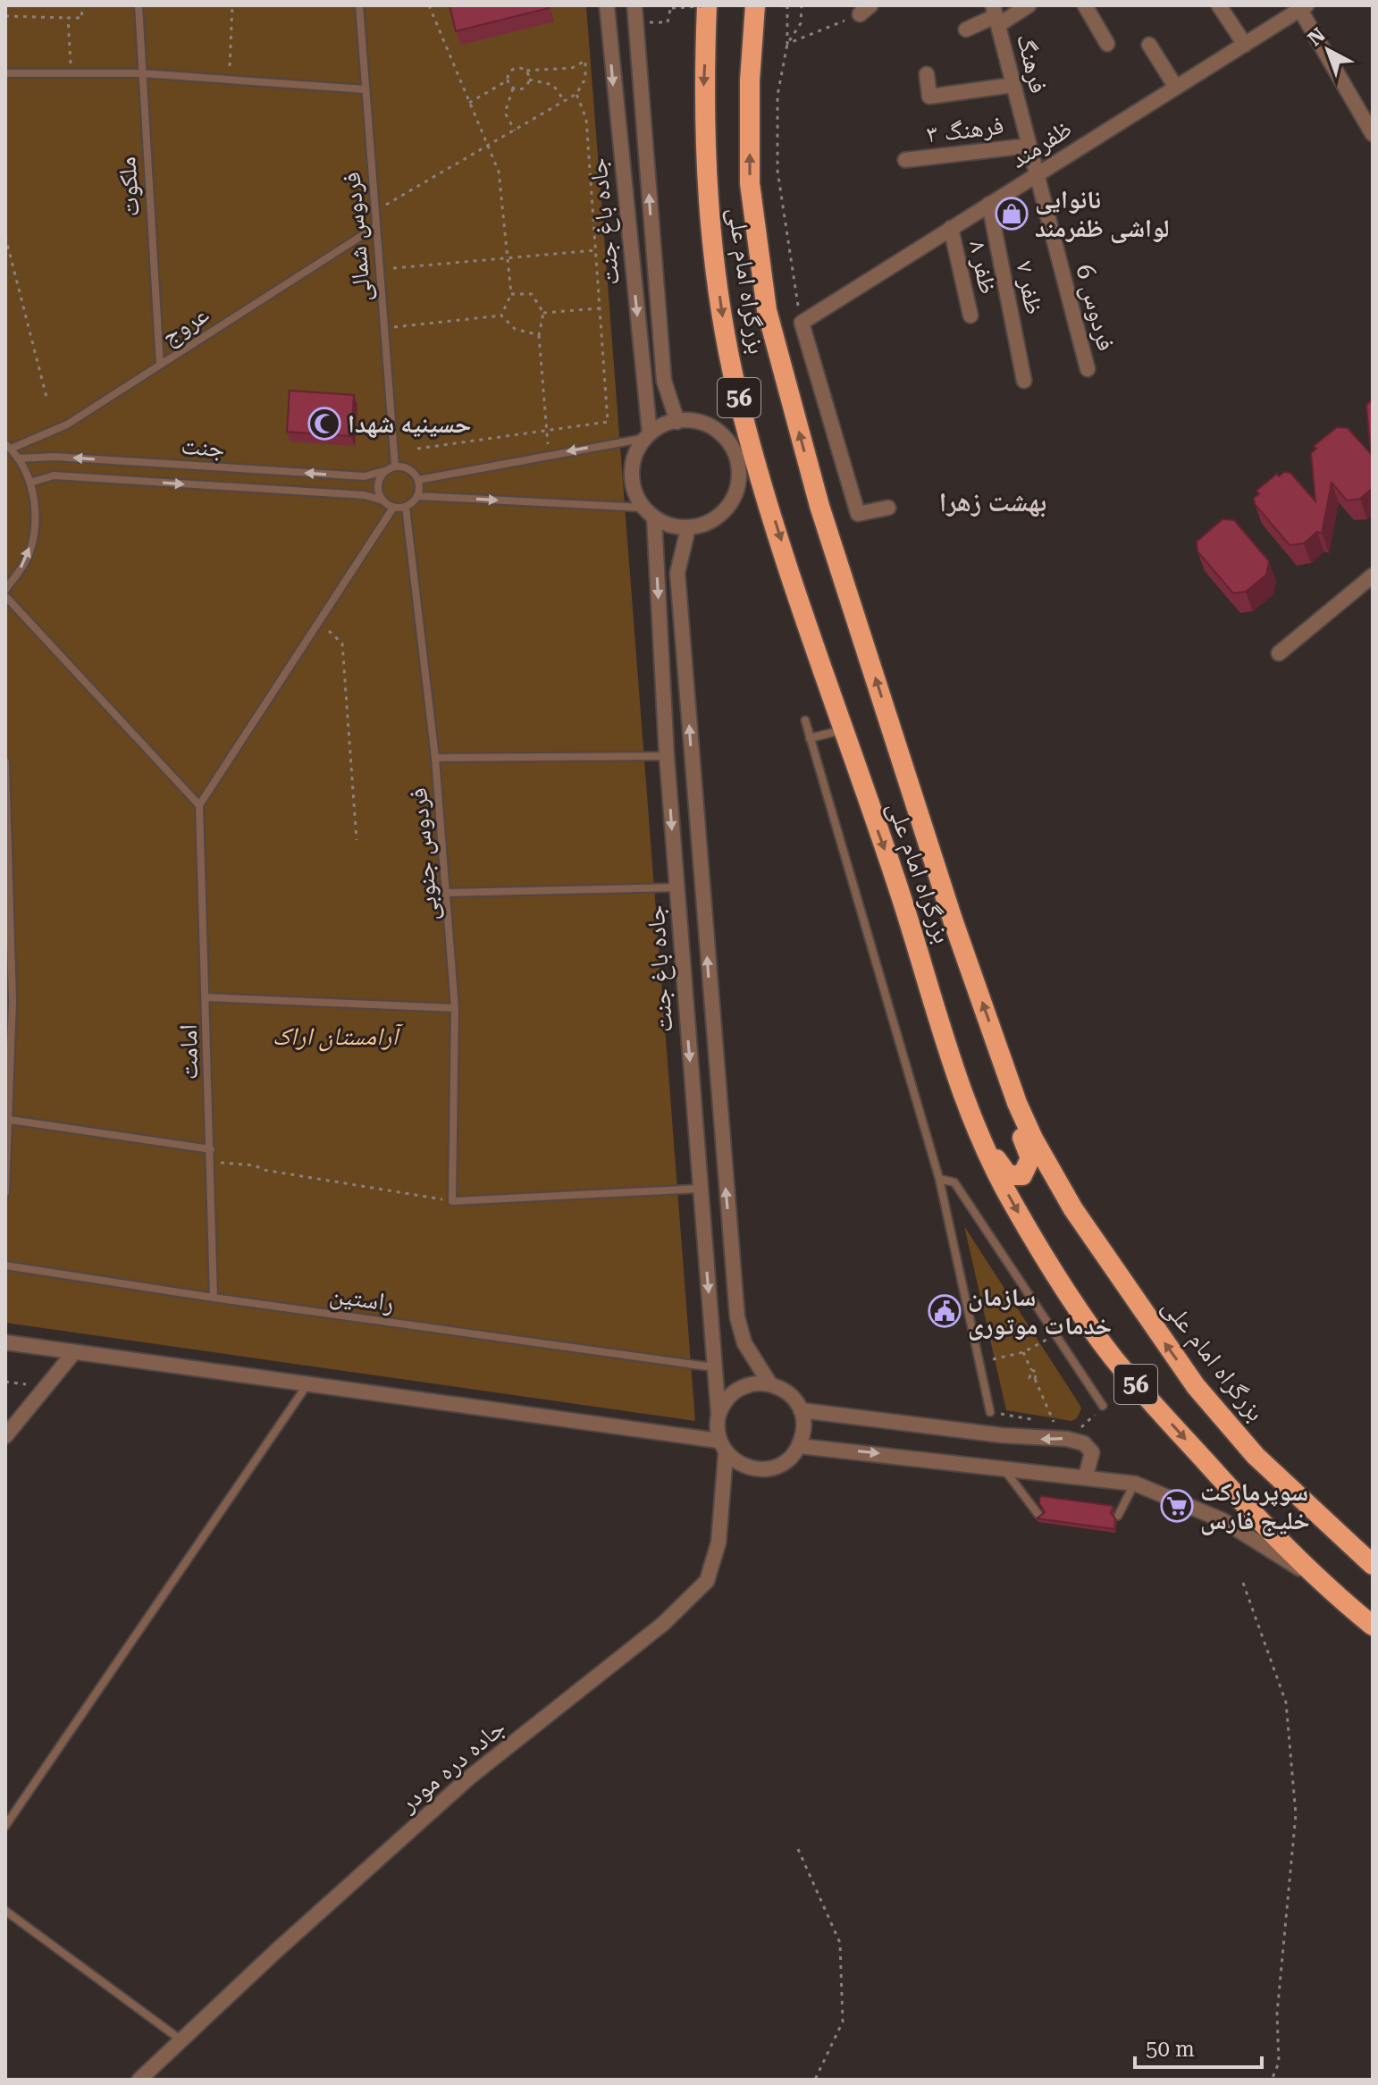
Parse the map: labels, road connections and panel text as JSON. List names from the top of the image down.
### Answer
{
  "streets": {
    "highway": ["بزرگراه امام علی", "56"],
    "street": [
      "فرهنگ",
      "فرهنگ ۳",
      "ظفرمند",
      "جاده باغ جنت",
      "ظفر ۸",
      "ظفر ۷",
      "فردوس 6",
      "جاده دره مودر"
    ],
    "lane": [
      "ملکوت",
      "فردوس شمالی",
      "عروج",
      "جنت",
      "فردوس جنوبی",
      "امامت",
      "راستین"
    ]
  },
  "crossings": [
    ["فرهنگ", "فرهنگ ۳"],
    ["فرهنگ", "ظفرمند"],
    ["فرهنگ", "فردوس 6"],
    ["ظفرمند", "ظفر ۸"],
    ["ظفرمند", "ظفر ۷"],
    ["ظفرمند", "فردوس 6"],
    ["ملکوت", "عروج"],
    ["جاده باغ جنت", "راستین"],
    ["جاده باغ جنت", "جاده دره مودر"],
    ["فردوس شمالی", "عروج"],
    ["فردوس شمالی", "جنت"],
    ["فردوس شمالی", "فردوس جنوبی"],
    ["جنت", "فردوس جنوبی"],
    ["امامت", "راستین"]
  ],
  "districts": ["بهشت زهرا"],
  "parks": ["آرامستان اراک"],
  "places": {
    "shop": ["نانوایی لواشی ظفرمند"],
    "mosque": ["حسینیه شهدا"],
    "public building": ["سازمان خدمات موتوری"],
    "supermarket": ["سوپرمارکت خلیج فارس"]
  },
  "scale_bar": "50 m",
  "north": "top left"
}
